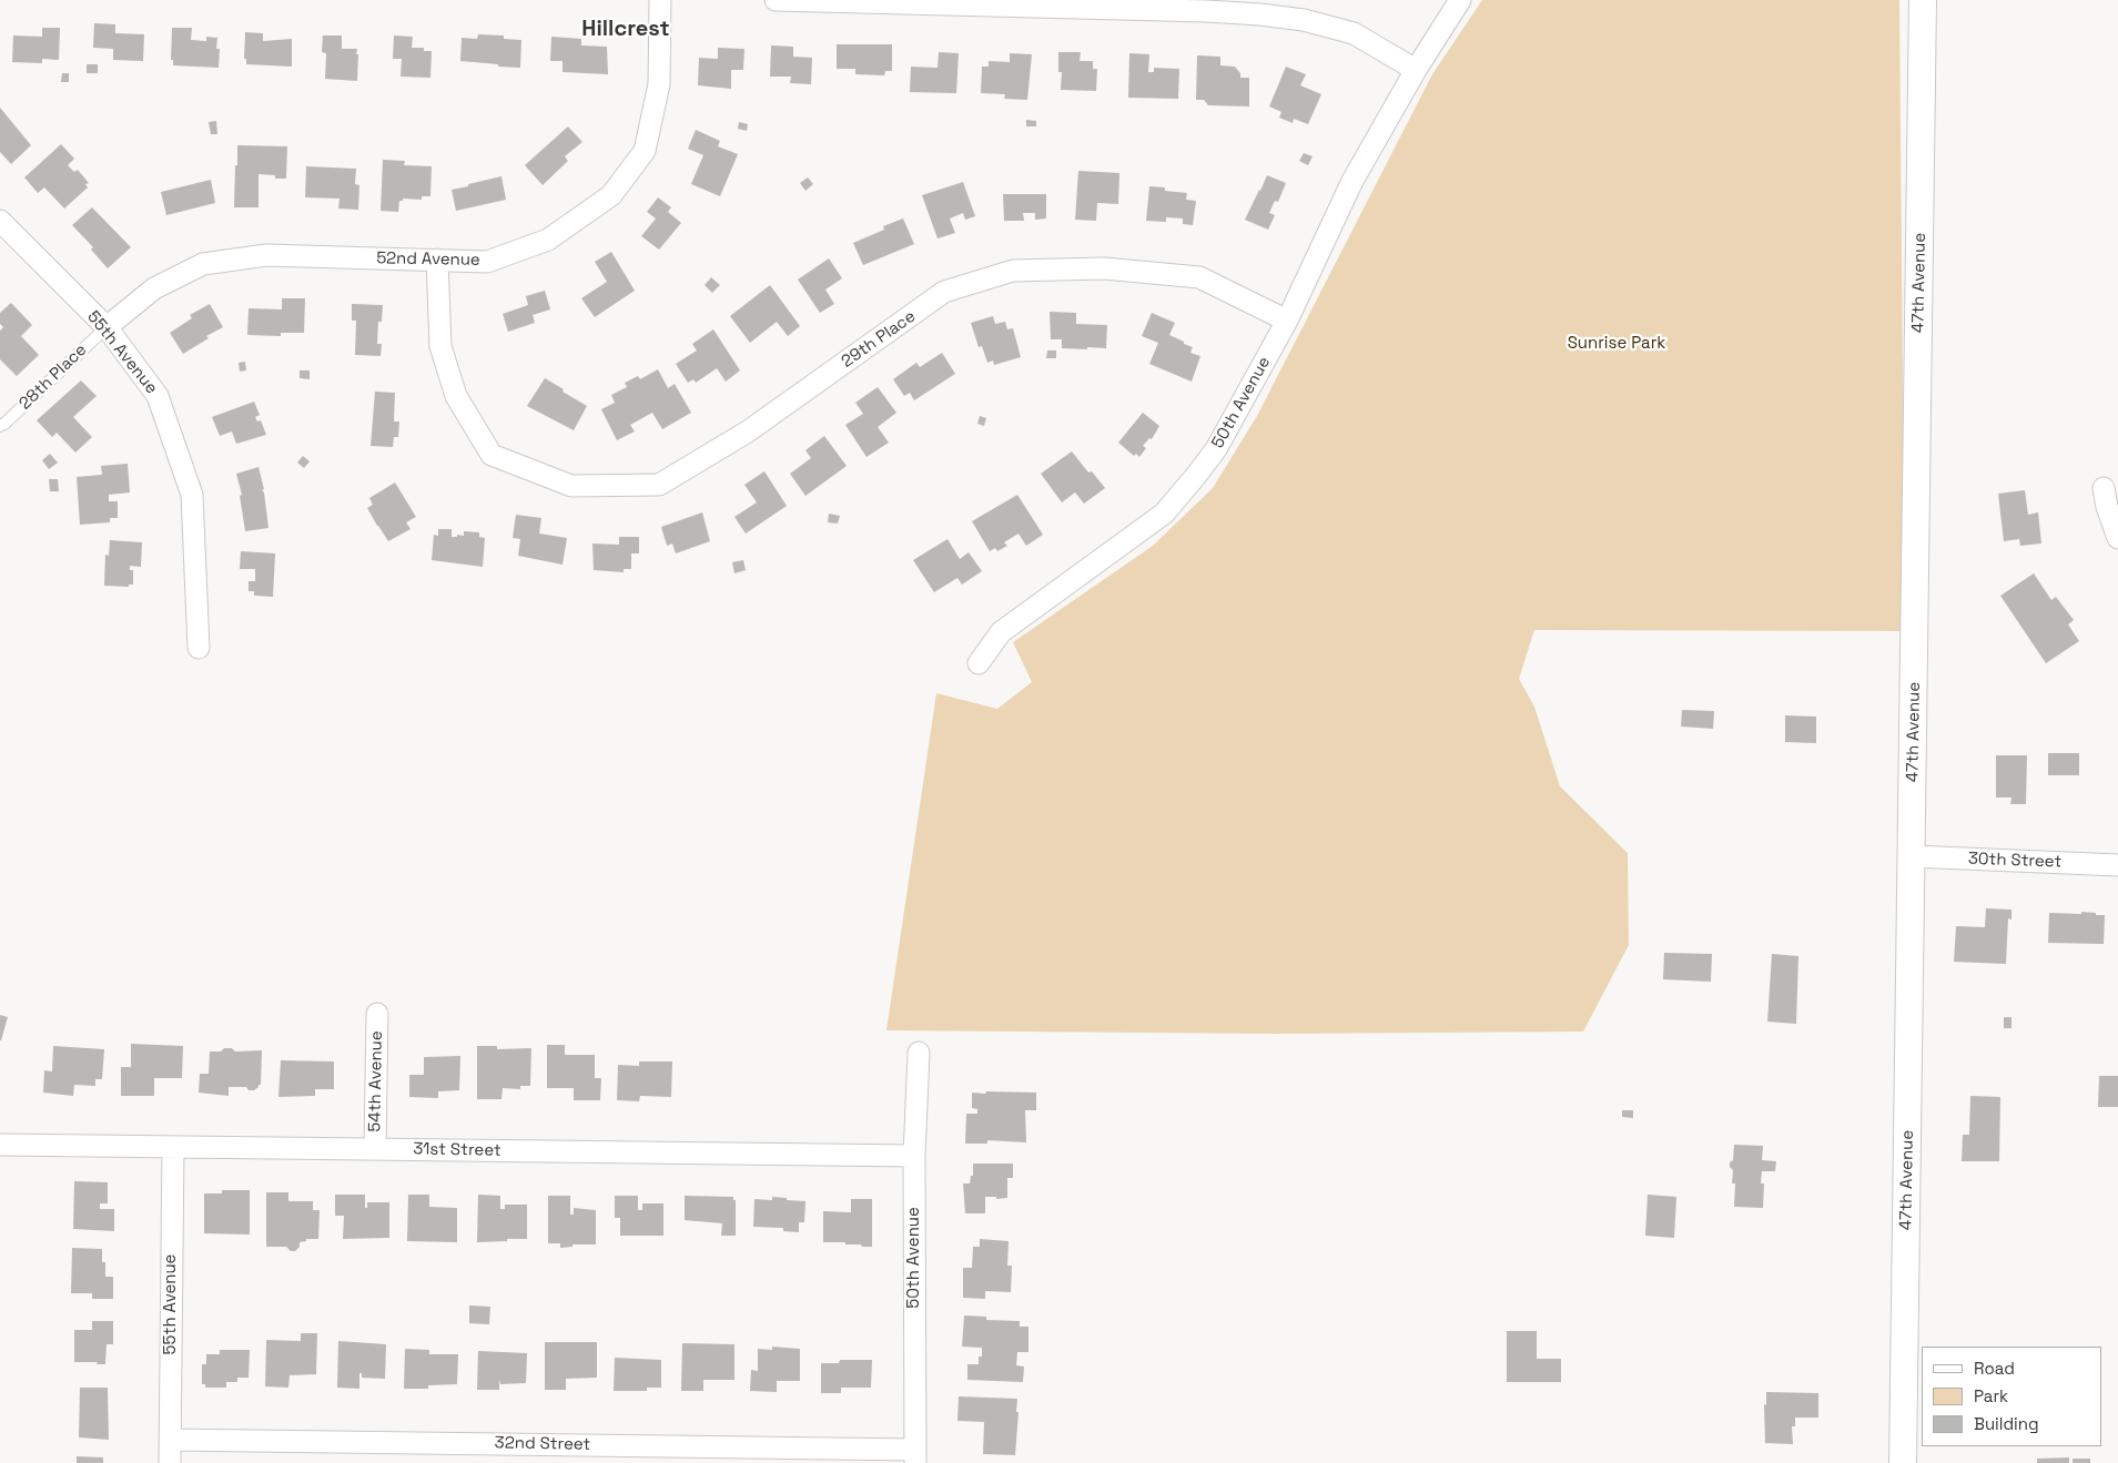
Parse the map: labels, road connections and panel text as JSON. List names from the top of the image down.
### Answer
{
  "streets": {
    "street": [
      "52nd Avenue",
      "47th Avenue",
      "29th Place",
      "55th Avenue",
      "50th Avenue",
      "30th Street",
      "54th Avenue",
      "31st Street",
      "32nd Street"
    ],
    "lane": ["28th Place"]
  },
  "crossings": [
    ["52nd Avenue", "29th Place"],
    ["52nd Avenue", "55th Avenue"],
    ["52nd Avenue", "28th Place"],
    ["47th Avenue", "30th Street"],
    ["29th Place", "50th Avenue"],
    ["55th Avenue", "28th Place"],
    ["55th Avenue", "31st Street"],
    ["55th Avenue", "32nd Street"],
    ["50th Avenue", "31st Street"],
    ["50th Avenue", "32nd Street"],
    ["54th Avenue", "31st Street"]
  ],
  "districts": ["Hillcrest"],
  "parks": ["Sunrise Park"],
  "legend": ["Road", "Park", "Building"]
}
